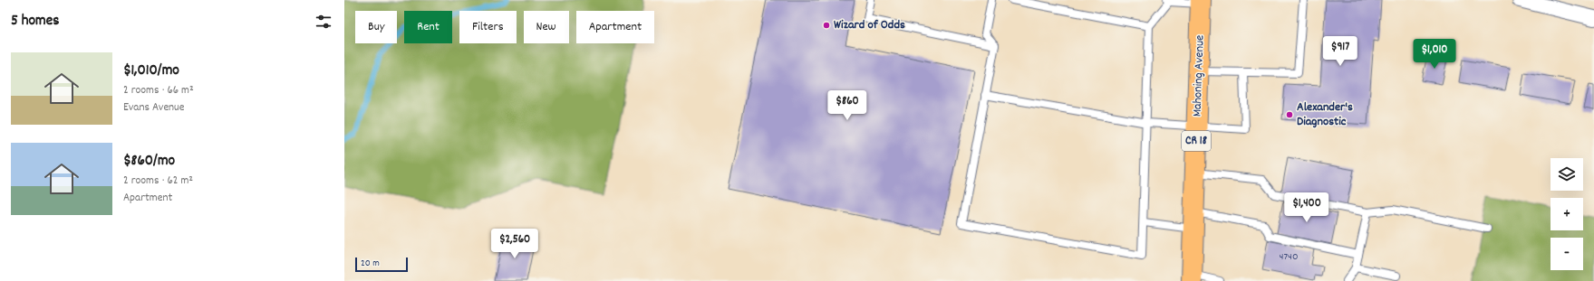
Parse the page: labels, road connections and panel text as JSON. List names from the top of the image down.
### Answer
{
  "streets": {
    "main road": ["Mahoning Avenue", "CR 18"]
  },
  "places": ["Wizard of Odds", "Alexander's Diagnostic"],
  "house_numbers": ["4740"],
  "scale_bar": "20 m",
  "page": {
    "heading": "5 homes",
    "chip": [
      "Buy",
      "Rent",
      "Filters",
      "New",
      "Apartment"
    ],
    "price": [
      "$917",
      "$1,010",
      "$860",
      "$1,400",
      "$2,560"
    ],
    "list": [
      {
        "name": "$1,010/mo",
        "note": "2 rooms · 66 m² · Evans Avenue"
      },
      {
        "name": "$860/mo",
        "note": "2 rooms · 62 m² · Apartment"
      }
    ],
    "map_buttons": ["+", "−"],
    "scale": "20 m"
  }
}
